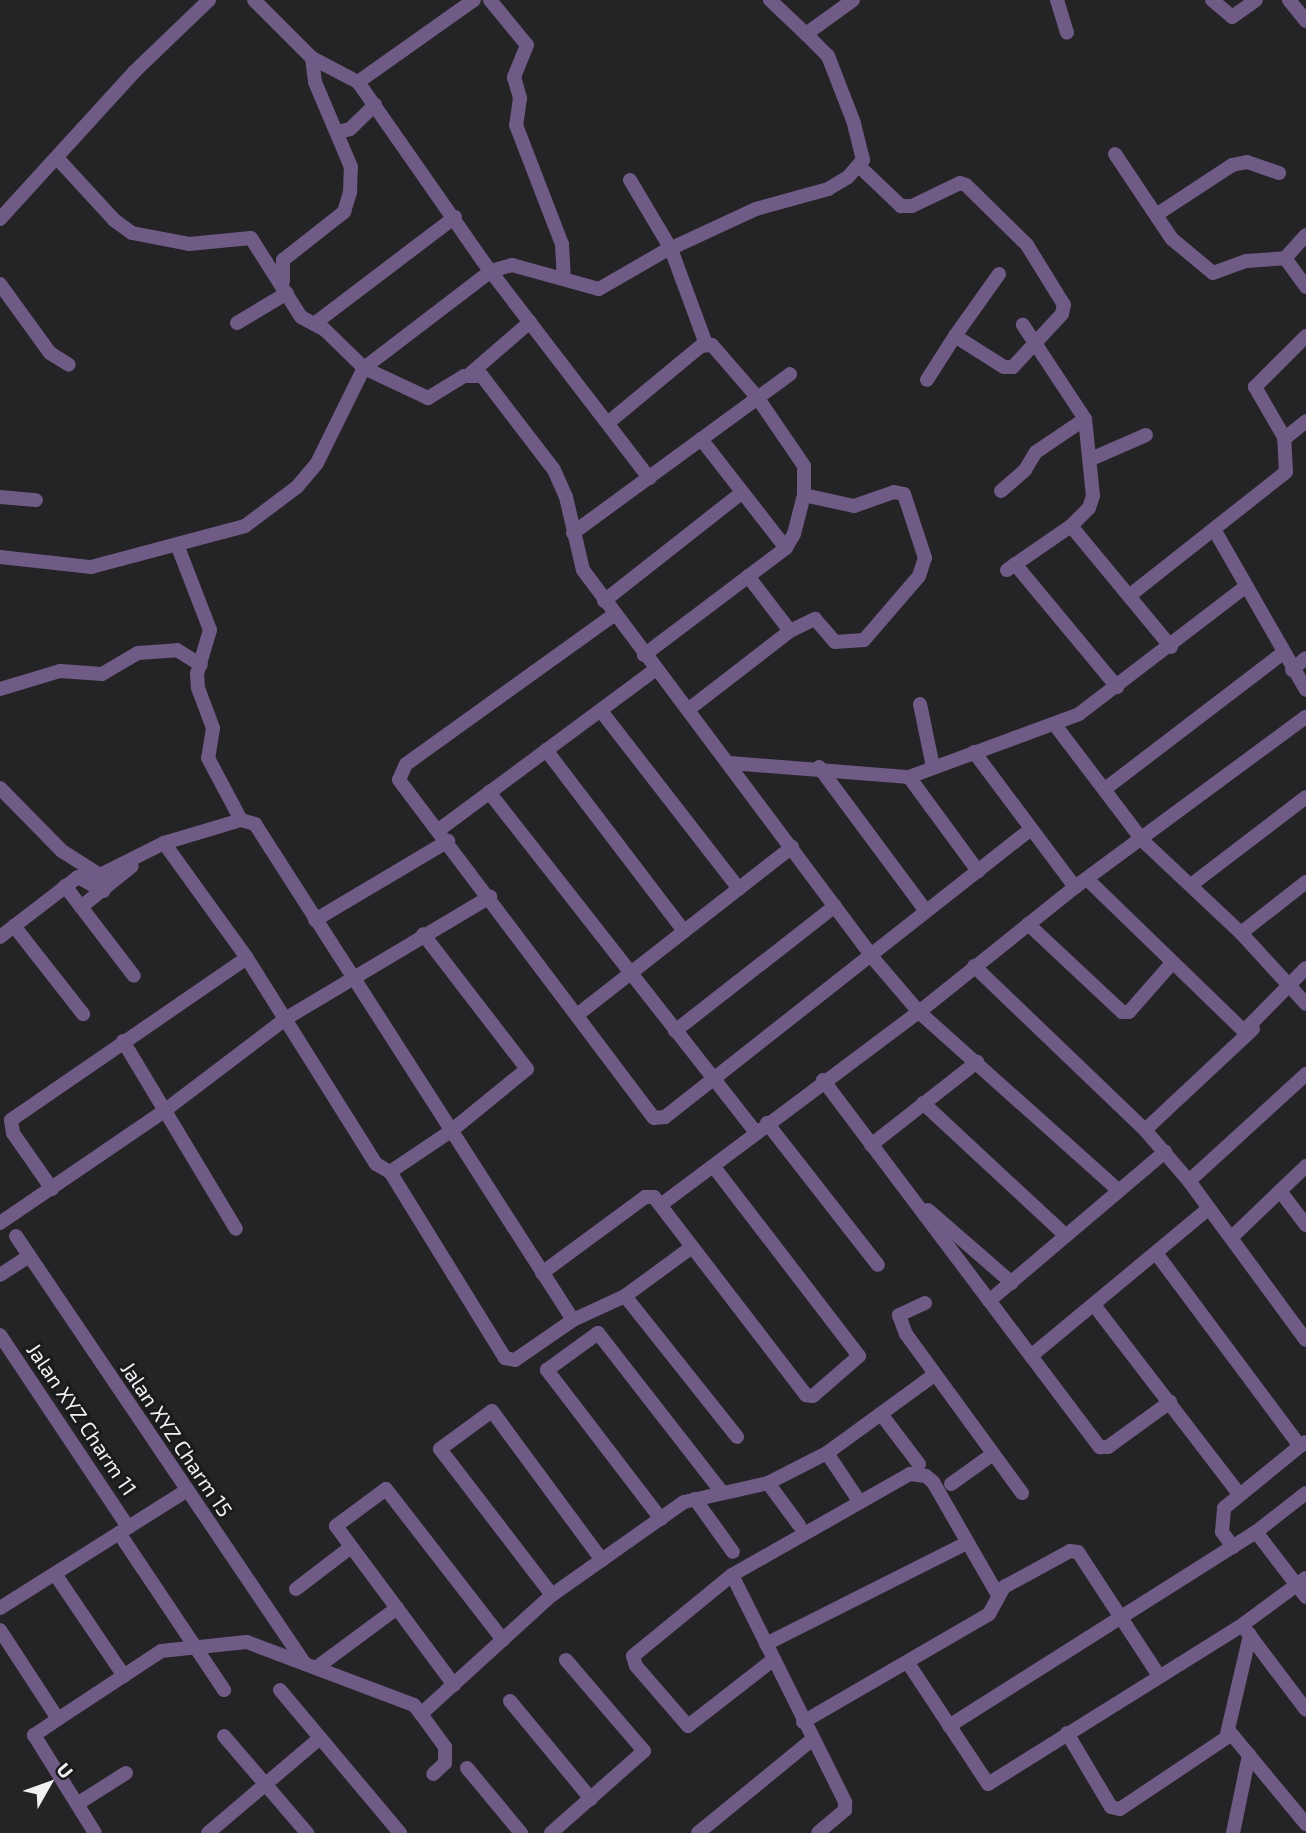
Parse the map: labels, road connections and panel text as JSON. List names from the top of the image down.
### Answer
{
  "streets": {
    "street": ["Jalan XYZ Charm 11", "Jalan XYZ Charm 15"]
  },
  "north": "top right"
}
